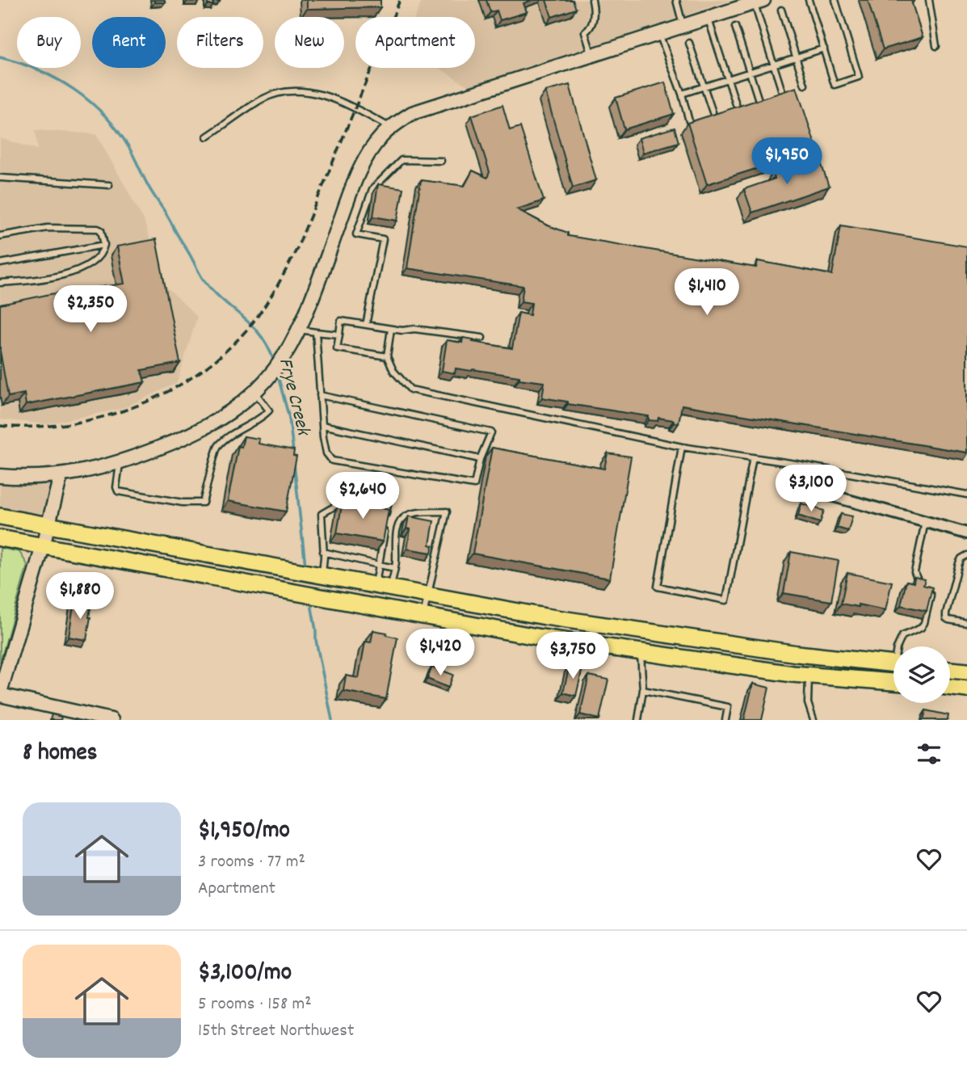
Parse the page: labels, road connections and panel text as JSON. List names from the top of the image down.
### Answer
{
  "water": ["Frye Creek"],
  "page": {
    "chip": [
      "Buy",
      "Rent",
      "Filters",
      "New",
      "Apartment"
    ],
    "price": [
      "$1,950",
      "$1,410",
      "$2,350",
      "$3,100",
      "$2,640",
      "$1,880",
      "$1,420",
      "$3,750"
    ],
    "heading": "8 homes",
    "list": [
      {
        "name": "$1,950/mo",
        "note": "3 rooms · 77 m² · Apartment"
      },
      {
        "name": "$3,100/mo",
        "note": "5 rooms · 158 m² · 15th Street Northwest"
      }
    ]
  }
}
